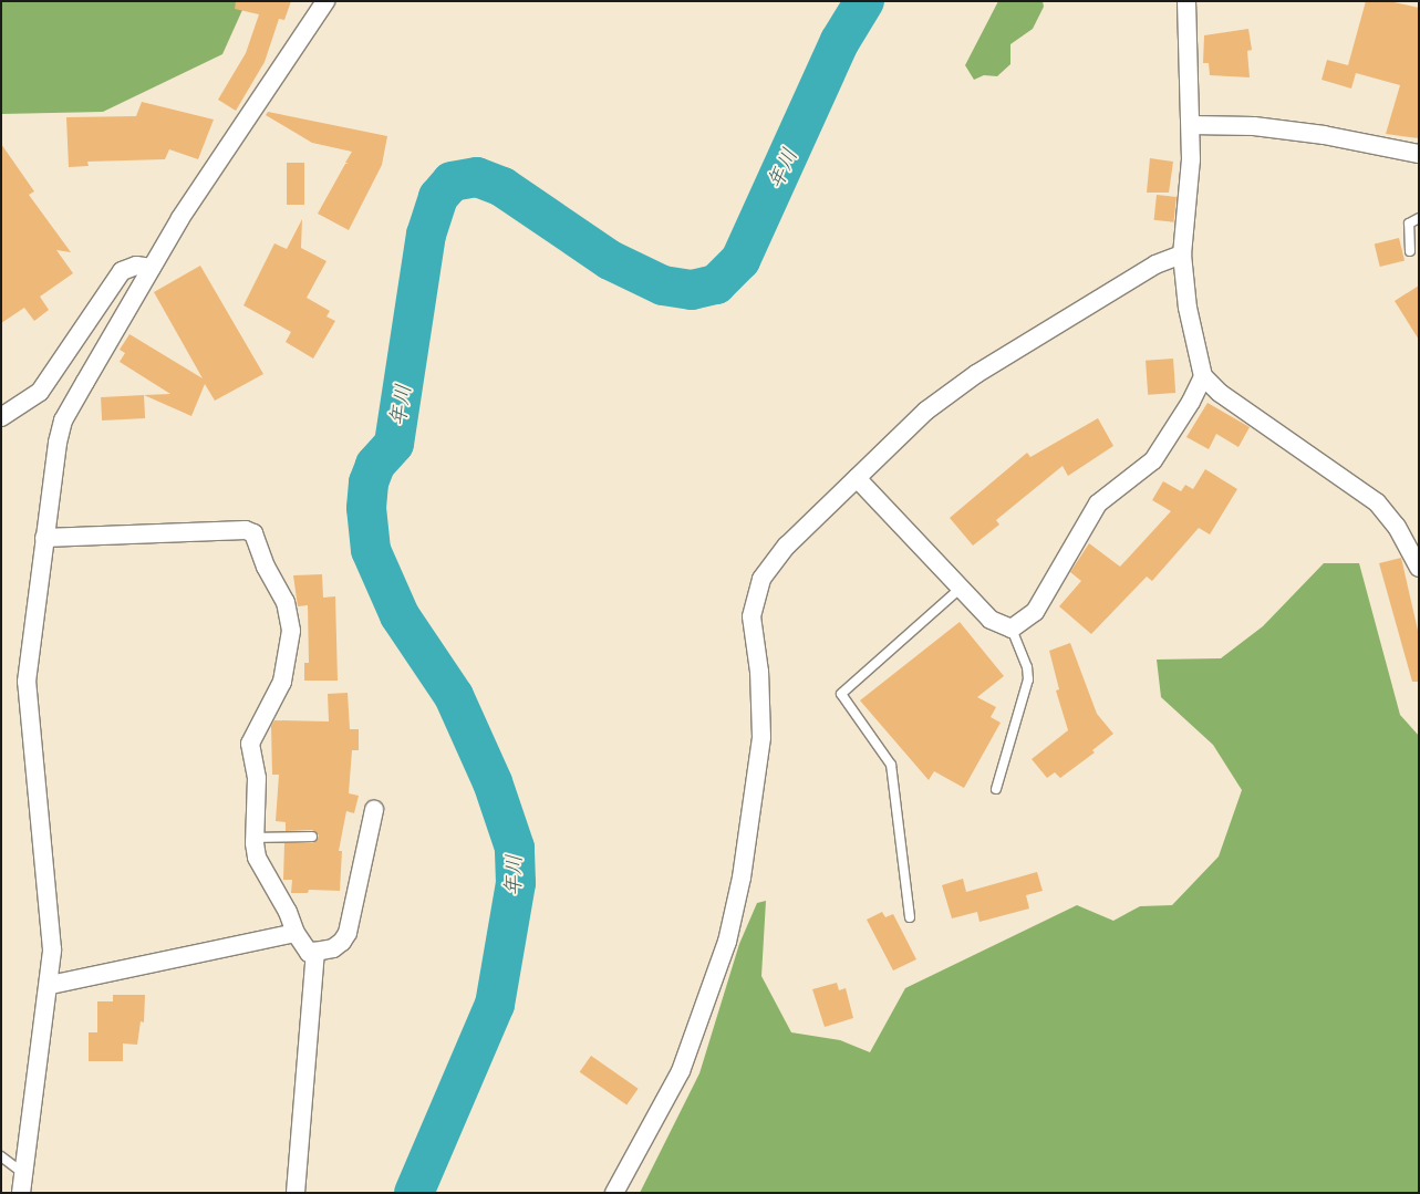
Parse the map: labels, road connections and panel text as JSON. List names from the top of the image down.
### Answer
{
  "water": ["年川"]
}
